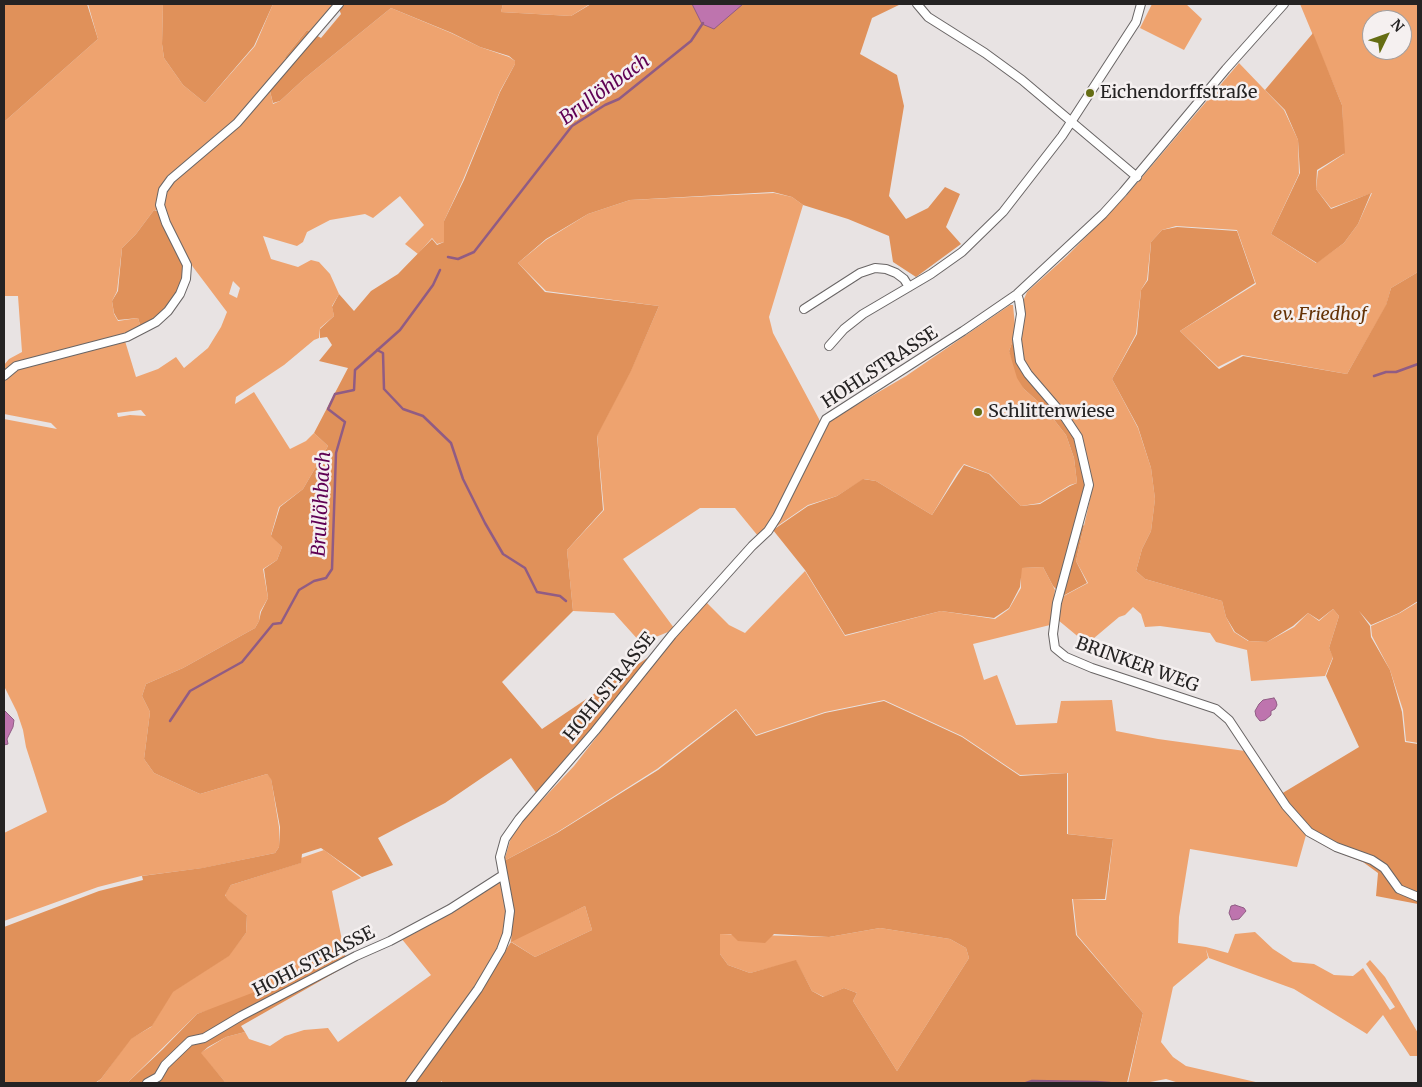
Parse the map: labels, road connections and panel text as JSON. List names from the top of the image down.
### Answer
{
  "streets": {
    "street": ["HOHLSTRASSE", "BRINKER WEG"]
  },
  "crossings": [
    ["HOHLSTRASSE", "BRINKER WEG"]
  ],
  "water": ["Brullöhbach"],
  "parks": ["ev. Friedhof"],
  "places": ["Eichendorffstraße", "Schlittenwiese"],
  "north": "top right"
}
